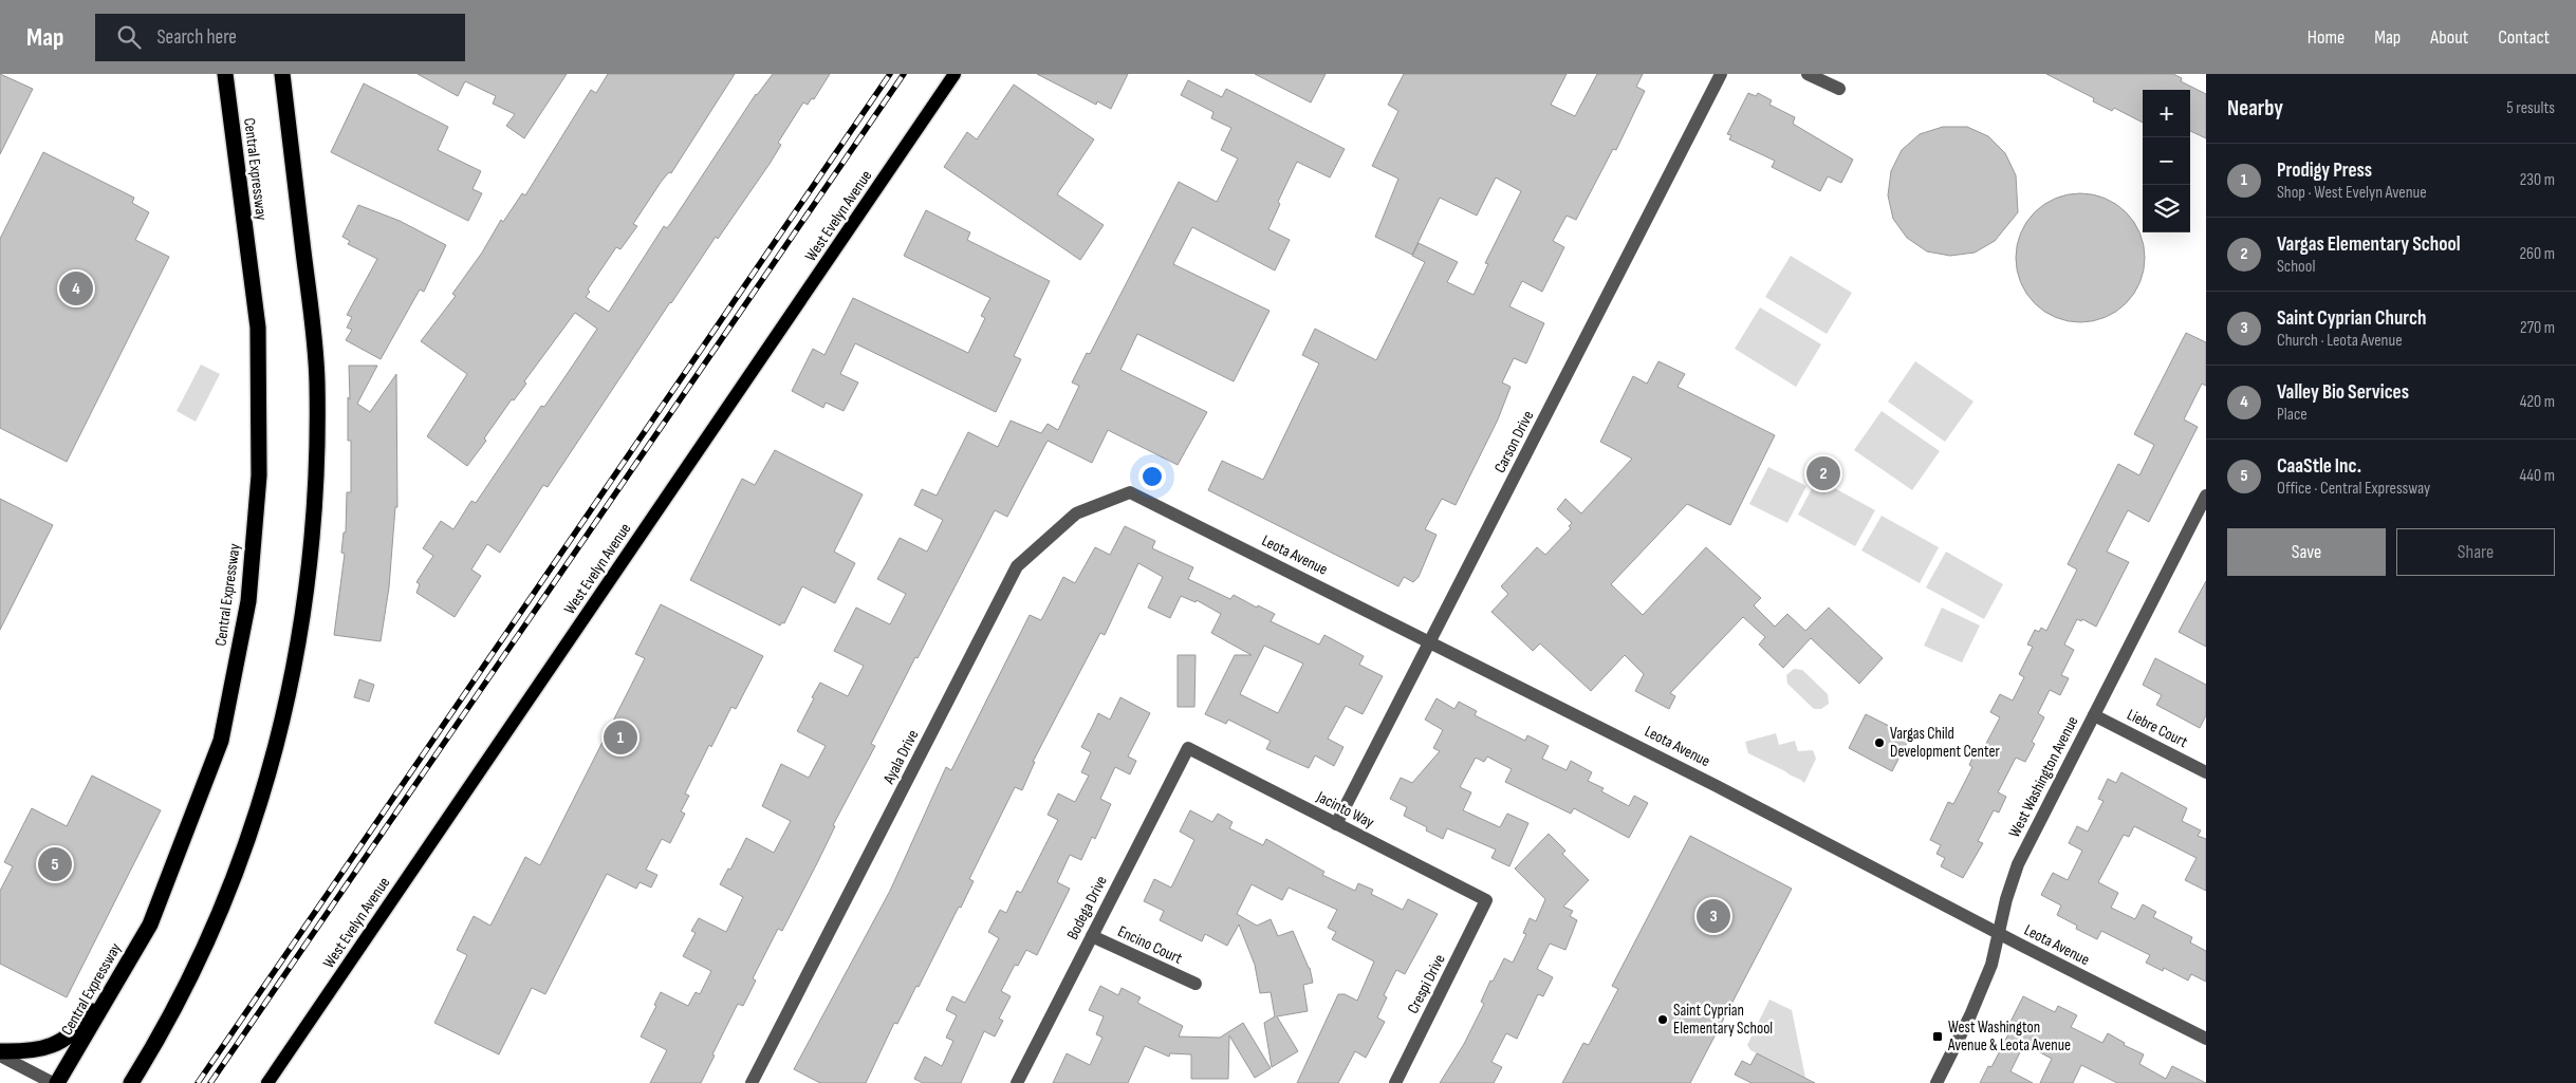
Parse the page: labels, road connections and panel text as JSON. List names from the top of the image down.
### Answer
{
  "streets": {
    "highway": ["Central Expressway"],
    "main road": ["West Evelyn Avenue"],
    "street": [
      "Carson Drive",
      "Leota Avenue",
      "Liebre Court",
      "Ayala Drive",
      "West Washington Avenue",
      "Jacinto Way",
      "Bodega Drive",
      "Encino Court",
      "Crespi Drive"
    ]
  },
  "crossings": [
    ["Carson Drive", "Leota Avenue"],
    ["Carson Drive", "Jacinto Way"],
    ["Leota Avenue", "Ayala Drive"],
    ["Leota Avenue", "West Washington Avenue"],
    ["Liebre Court", "West Washington Avenue"],
    ["Jacinto Way", "Bodega Drive"],
    ["Jacinto Way", "Crespi Drive"],
    ["Bodega Drive", "Encino Court"]
  ],
  "places": {
    "other": ["Vargas Child Development Center", "Saint Cyprian Elementary School"],
    "transit": ["West Washington Avenue & Leota Avenue"]
  },
  "page": {
    "header": "Map",
    "search": "Search here",
    "nav": [
      "Home",
      "Map",
      "About",
      "Contact"
    ],
    "heading": ["Nearby", "5 results"],
    "map_buttons": ["+", "−"],
    "list": [
      {
        "mark": "1",
        "name": "Prodigy Press",
        "note": "Shop · West Evelyn Avenue",
        "value": "230 m"
      },
      {
        "mark": "2",
        "name": "Vargas Elementary School",
        "note": "School",
        "value": "260 m"
      },
      {
        "mark": "3",
        "name": "Saint Cyprian Church",
        "note": "Church · Leota Avenue",
        "value": "270 m"
      },
      {
        "mark": "4",
        "name": "Valley Bio Services",
        "note": "Place",
        "value": "420 m"
      },
      {
        "mark": "5",
        "name": "CaaStle Inc.",
        "note": "Office · Central Expressway",
        "value": "440 m"
      }
    ],
    "pins": [
      "4",
      "2",
      "1",
      "5",
      "3"
    ],
    "buttons": ["Save", "Share"]
  }
}
